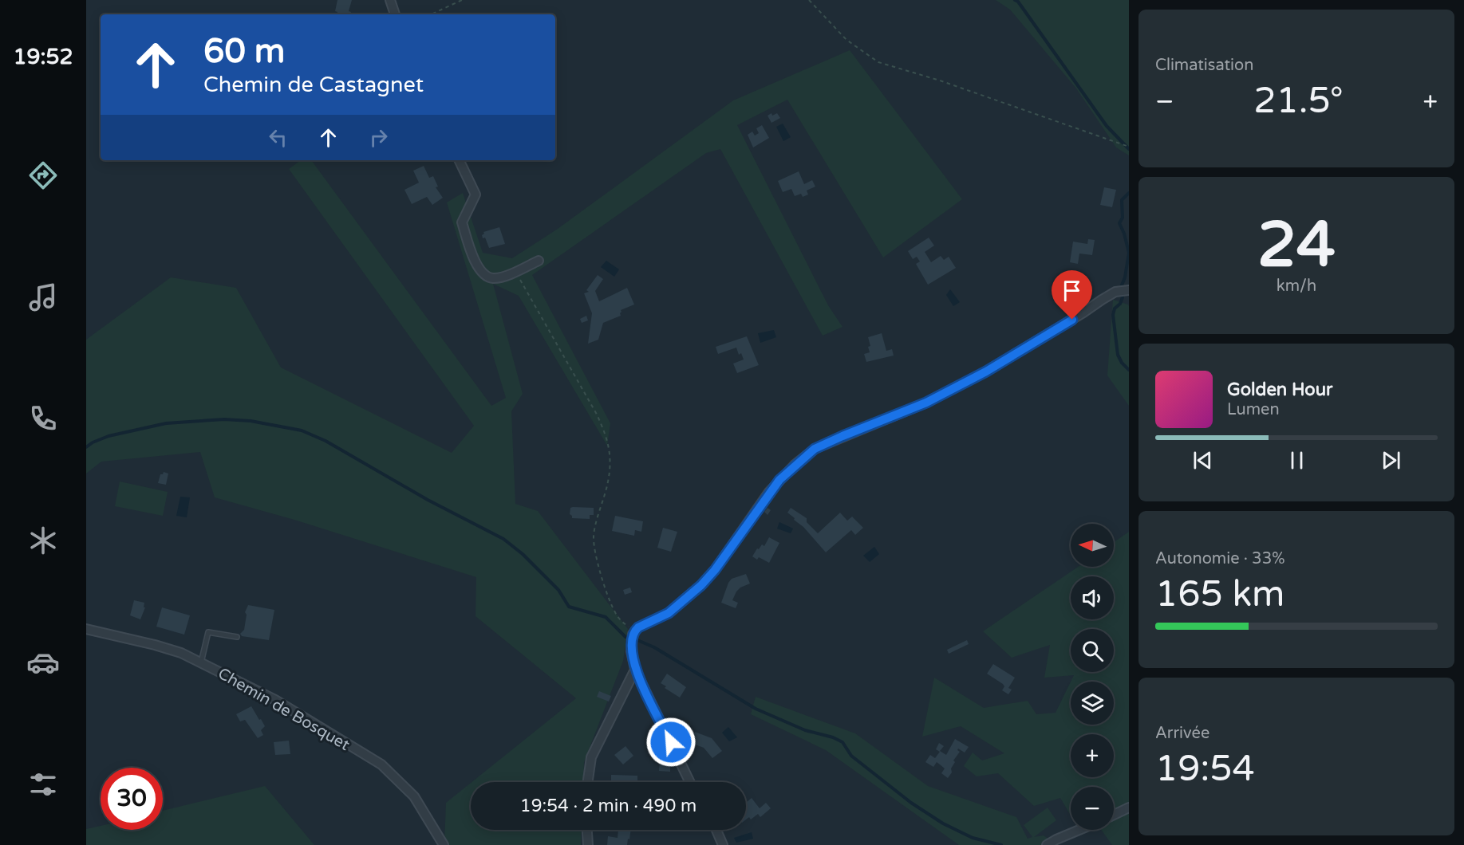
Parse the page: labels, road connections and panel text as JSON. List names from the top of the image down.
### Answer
{
  "streets": {
    "street": ["Chemin de Bosquet"]
  },
  "north": "left",
  "page": {
    "tabs": "19:52",
    "tile": [
      "Climatisation",
      ["24", "km/h"],
      ["Autonomie · 33%", "165 km"],
      ["Arrivée", "19:54"]
    ],
    "turn": ["60 m", "Chemin de Castagnet"],
    "heat": ["−", "21.5°", "+"],
    "song": ["Golden Hour", "Lumen"],
    "map_buttons": ["+", "−"],
    "limit": "30",
    "trip": "19:54 · 2 min · 490 m"
  }
}
